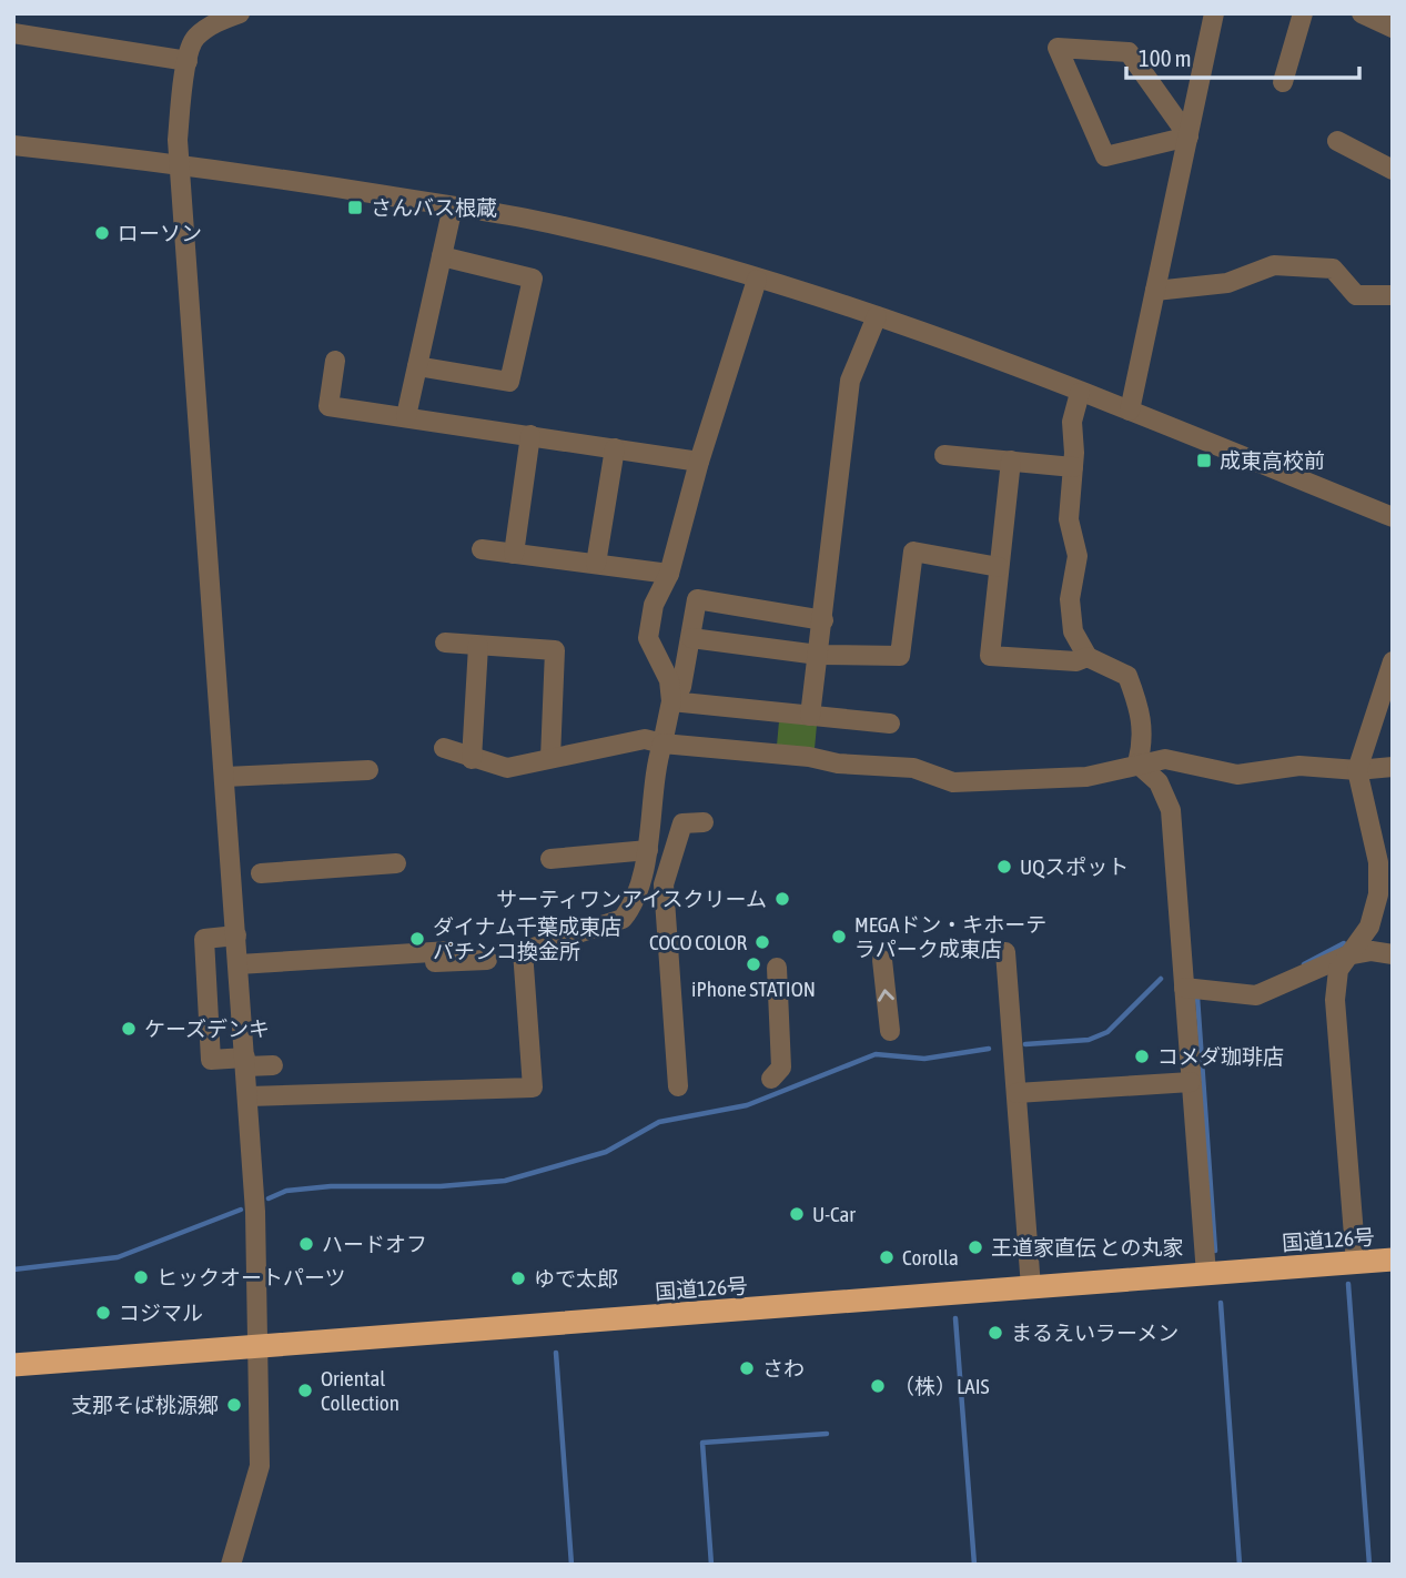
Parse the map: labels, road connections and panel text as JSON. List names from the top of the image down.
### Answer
{
  "streets": {
    "highway": ["国道126号"]
  },
  "places": {
    "transit": ["さんバス根蔵", "成東高校前"],
    "other": [
      "ローソン",
      "UQスポット",
      "サーティワンアイスクリーム",
      "MEGAドン・キホーテ ラパーク成東店",
      "ダイナム千葉成東店 パチンコ換金所",
      "COCO COLOR",
      "iPhone STATION",
      "ケーズデンキ",
      "コメダ珈琲店",
      "U-Car",
      "ハードオフ",
      "王道家直伝 との丸家",
      "Corolla",
      "ヒックオートパーツ",
      "ゆで太郎",
      "コジマル",
      "まるえいラーメン",
      "さわ",
      "（株）LAIS",
      "Oriental Collection",
      "支那そば桃源郷"
    ]
  },
  "scale_bar": "100 m"
}
